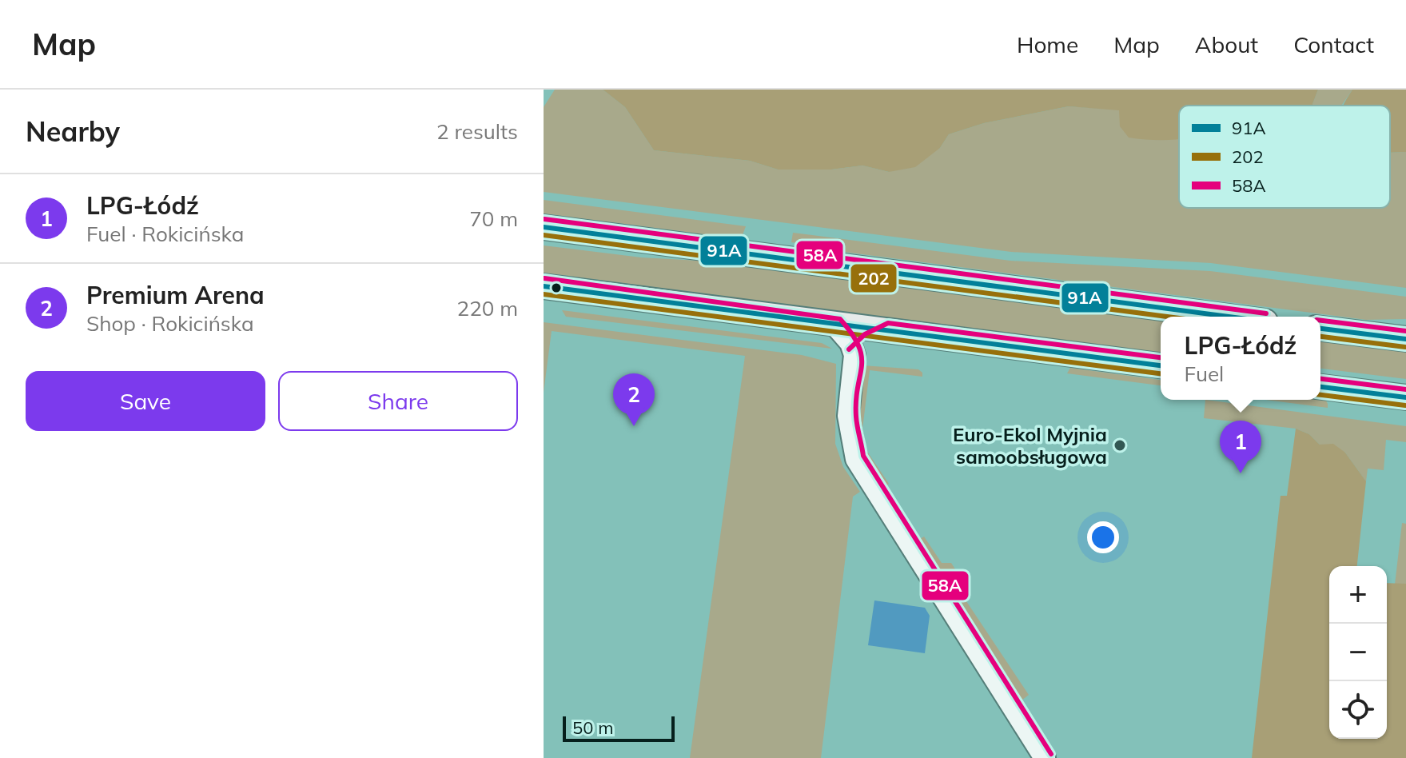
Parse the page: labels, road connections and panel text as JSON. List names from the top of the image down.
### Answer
{
  "places": ["Euro-Ekol Myjnia samoobsługowa"],
  "lines": ["transit line 58A", "transit line 91A", "transit line 202"],
  "legend": ["91A", "202", "58A"],
  "scale_bar": "50 m",
  "page": {
    "header": "Map",
    "nav": [
      "Home",
      "Map",
      "About",
      "Contact"
    ],
    "heading": ["Nearby", "2 results"],
    "list": [
      {
        "mark": "1",
        "name": "LPG-Łódź",
        "note": "Fuel · Rokicińska",
        "value": "70 m"
      },
      {
        "mark": "2",
        "name": "Premium Arena",
        "note": "Shop · Rokicińska",
        "value": "220 m"
      }
    ],
    "popup": ["LPG-Łódź", "Fuel"],
    "buttons": ["Save", "Share"],
    "pins": ["2", "1"],
    "map_buttons": ["+", "−"],
    "scale": "50 m"
  }
}
